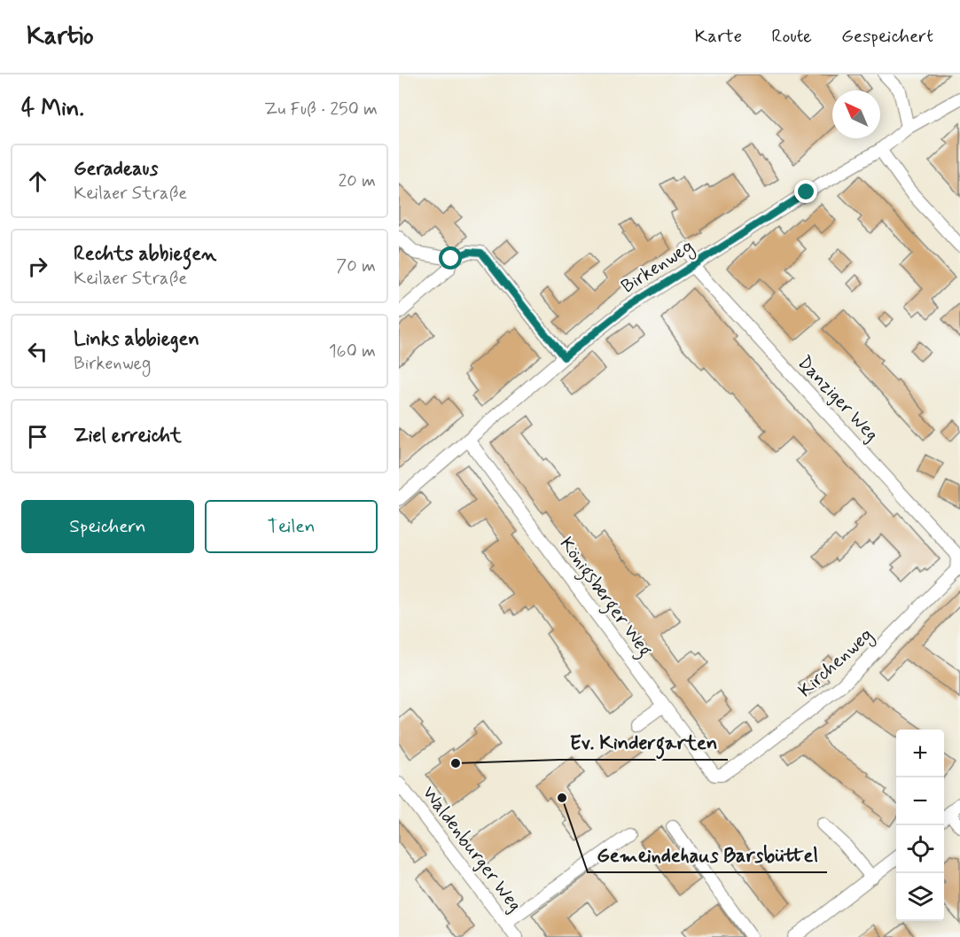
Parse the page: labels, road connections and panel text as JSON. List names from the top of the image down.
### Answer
{
  "streets": {
    "street": [
      "Birkenweg",
      "Danziger Weg",
      "Königsberger Weg",
      "Kirchenweg",
      "Waldenburger Weg"
    ]
  },
  "crossings": [
    ["Birkenweg", "Danziger Weg"],
    ["Birkenweg", "Königsberger Weg"],
    ["Danziger Weg", "Kirchenweg"],
    ["Königsberger Weg", "Kirchenweg"]
  ],
  "places": ["Ev. Kindergarten", "Gemeindehaus Barsbüttel"],
  "north": "top left",
  "page": {
    "header": "Kartio",
    "nav": ["Karte", "Route", "Gespeichert"],
    "heading": ["4 Min.", "Zu Fuß · 250 m"],
    "list": [
      ["Geradeaus", "Keilaer Straße", "20 m"],
      ["Rechts abbiegen", "Keilaer Straße", "70 m"],
      ["Links abbiegen", "Birkenweg", "160 m"],
      "Ziel erreicht"
    ],
    "buttons": ["Speichern", "Teilen"],
    "map_buttons": ["+", "−"]
  }
}
